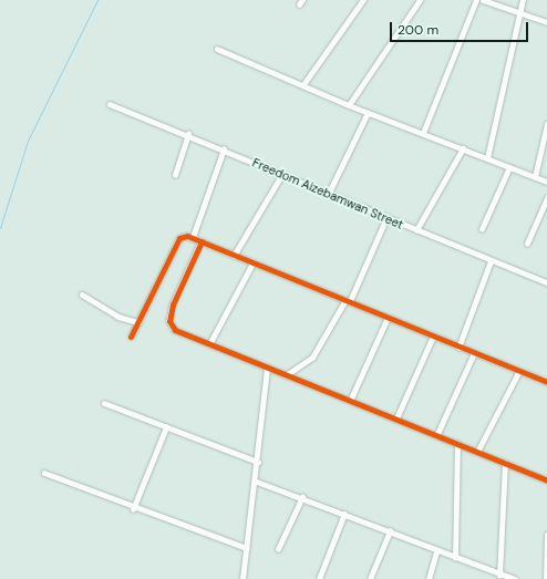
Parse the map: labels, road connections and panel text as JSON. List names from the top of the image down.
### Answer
{
  "streets": {
    "street": ["Freedom Aizebamwan Street"]
  },
  "scale_bar": "200 m"
}
